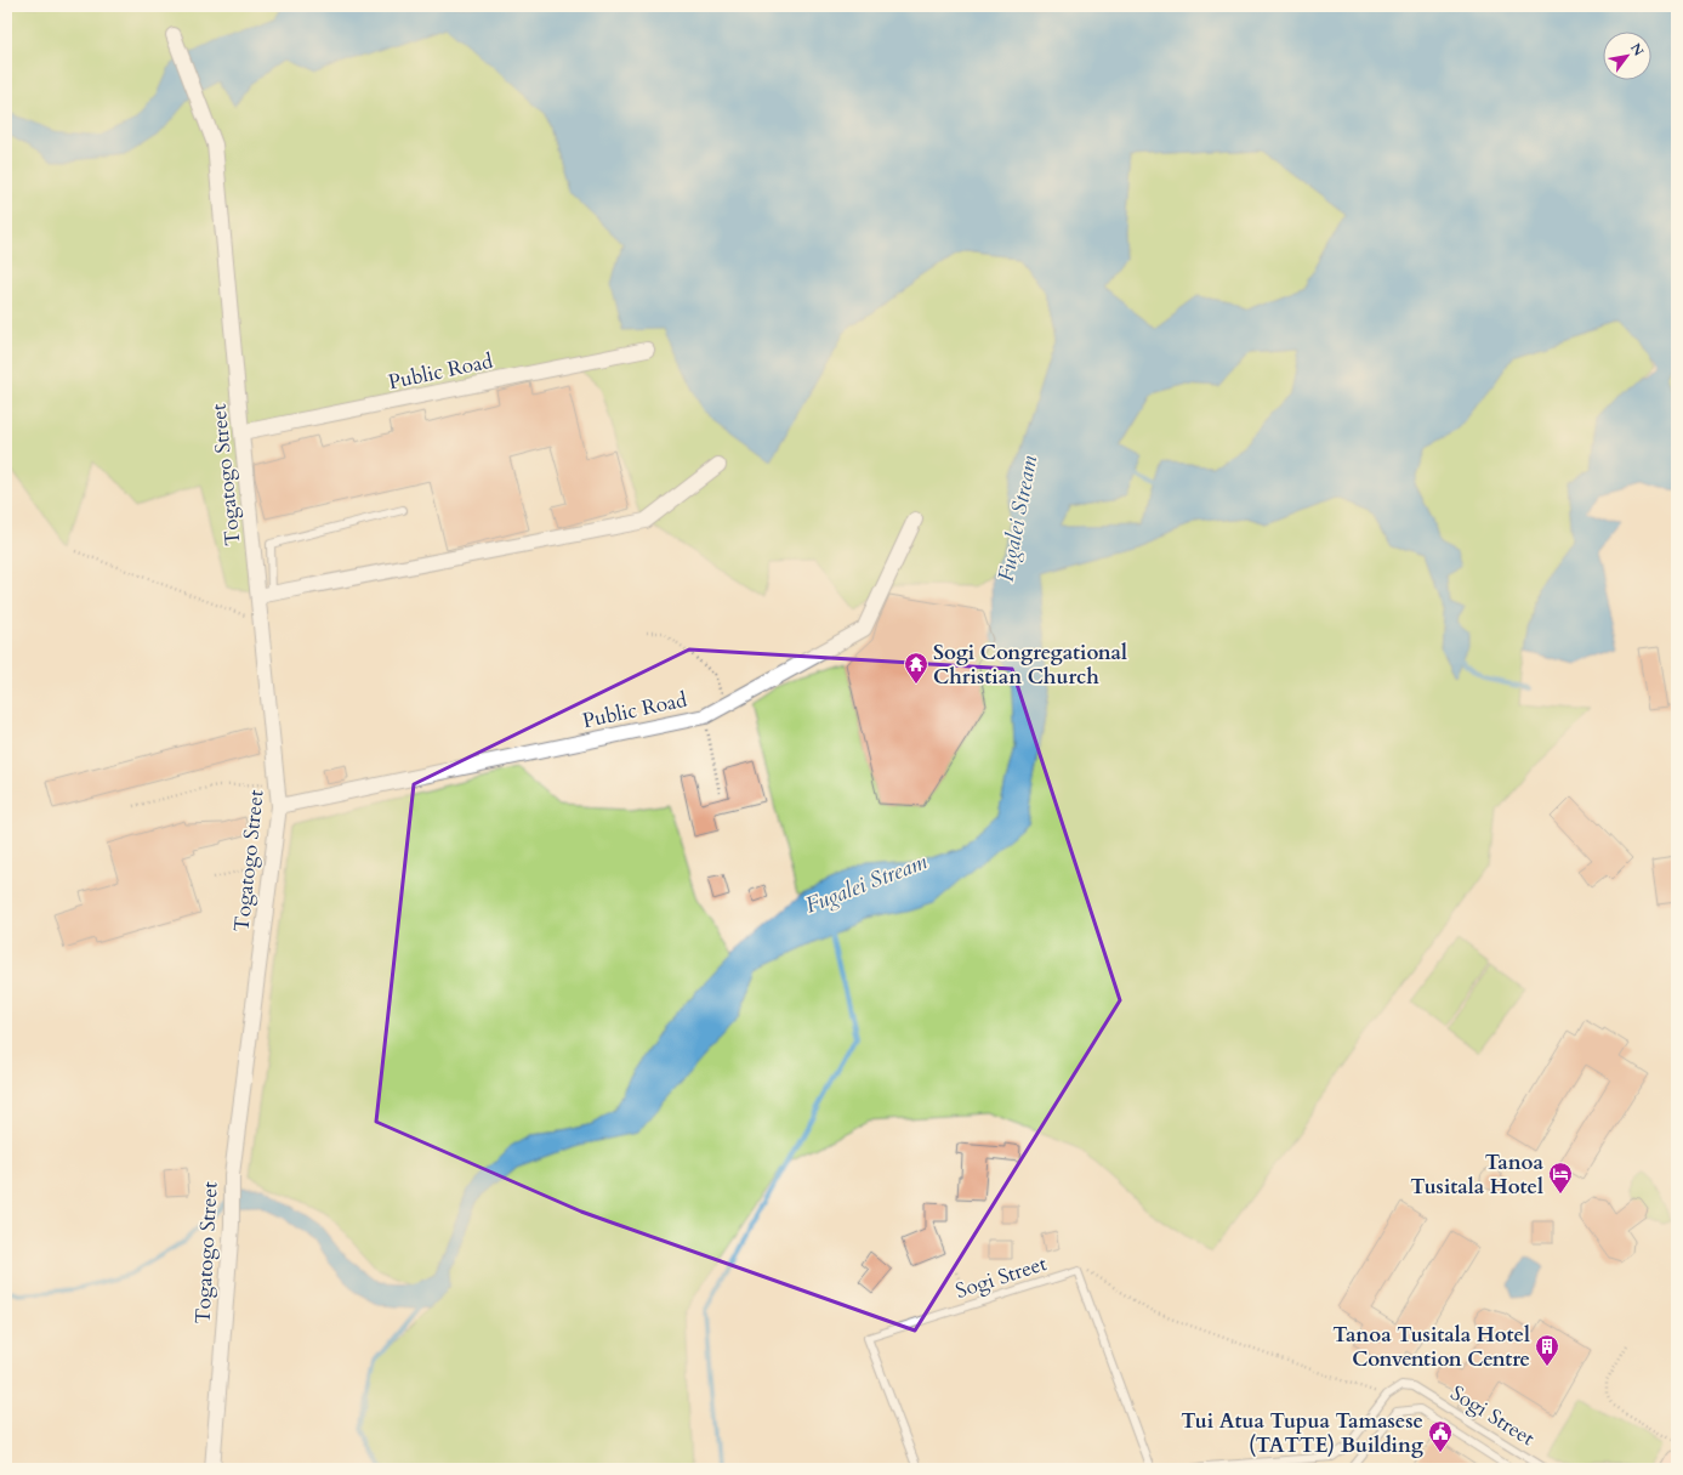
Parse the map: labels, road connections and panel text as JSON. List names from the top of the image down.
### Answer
{
  "streets": {
    "street": ["Public Road", "Togatogo Street"],
    "lane": ["Sogi Street"]
  },
  "crossings": [
    ["Public Road", "Togatogo Street"]
  ],
  "water": ["Fugalei Stream"],
  "places": {
    "temple": ["Sogi Congregational Christian Church"],
    "hotel": ["Tanoa Tusitala Hotel"],
    "building": ["Tanoa Tusitala Hotel Convention Centre"],
    "public building": ["Tui Atua Tupua Tamasese (TATTE) Building"]
  },
  "north": "top right"
}
